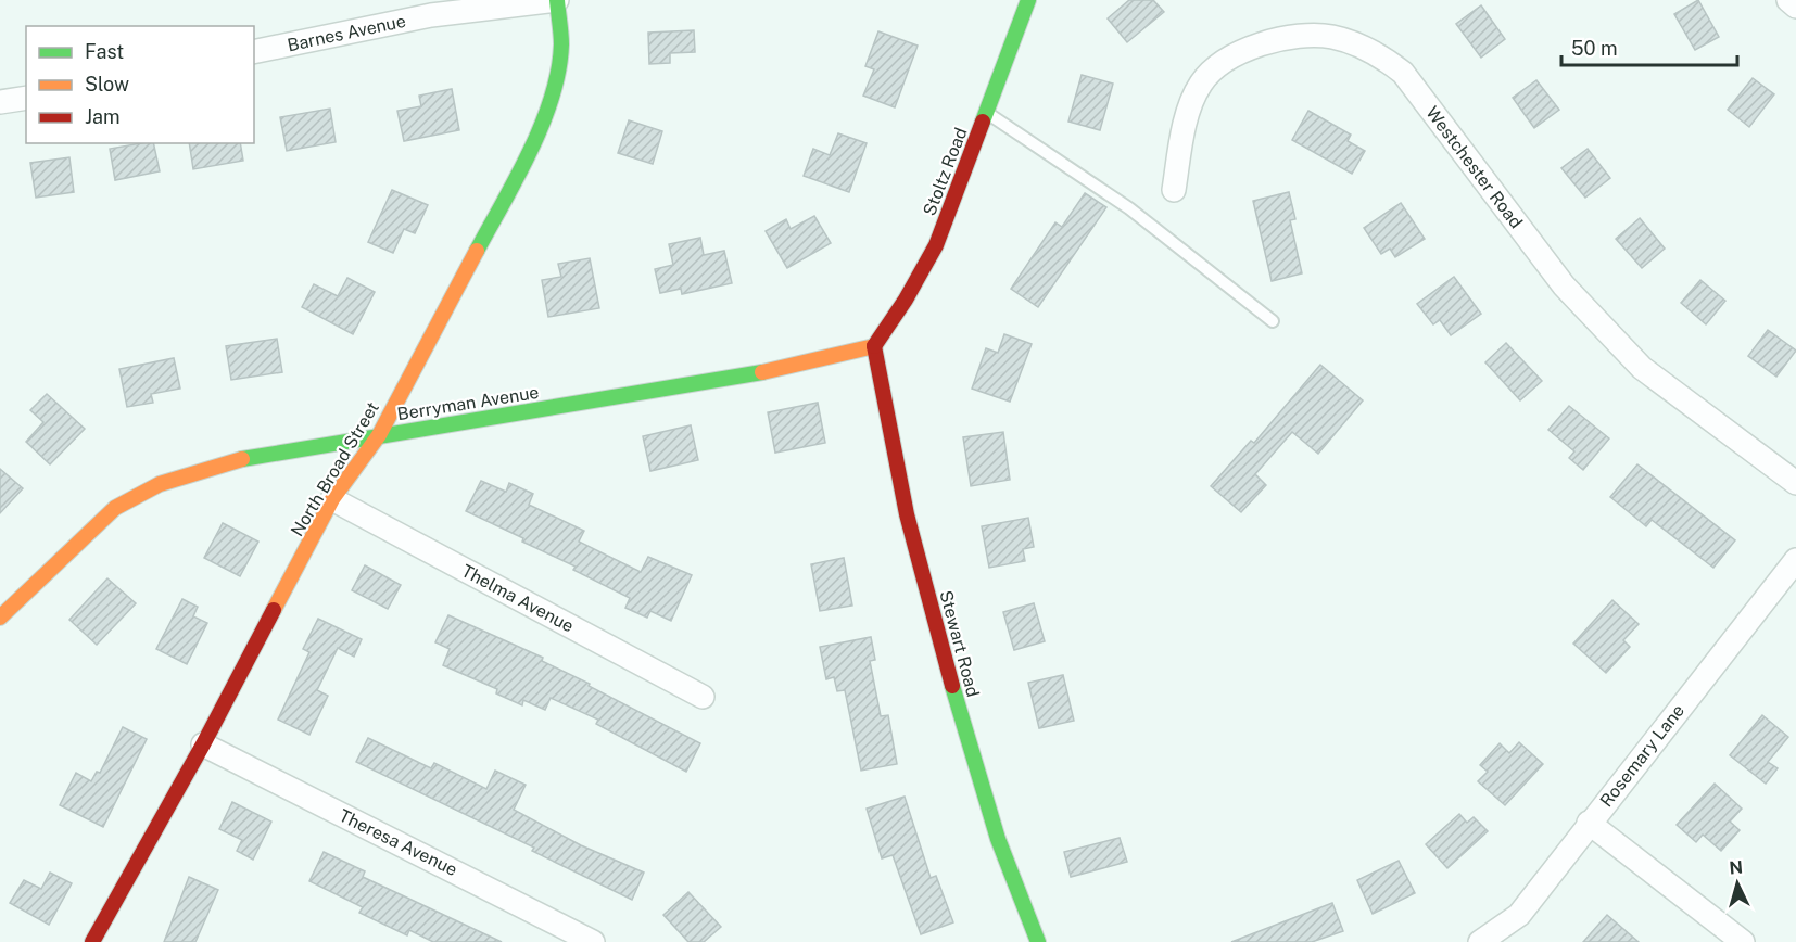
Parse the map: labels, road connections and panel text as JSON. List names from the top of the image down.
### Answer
{
  "streets": {
    "street": [
      "Barnes Avenue",
      "Westchester Road",
      "Stoltz Road",
      "Berryman Avenue",
      "North Broad Street",
      "Thelma Avenue",
      "Stewart Road",
      "Rosemary Lane",
      "Theresa Avenue"
    ]
  },
  "crossings": [
    ["Barnes Avenue", "North Broad Street"],
    ["Stoltz Road", "Berryman Avenue"],
    ["Stoltz Road", "Stewart Road"],
    ["Berryman Avenue", "North Broad Street"],
    ["Berryman Avenue", "Stewart Road"],
    ["North Broad Street", "Thelma Avenue"],
    ["North Broad Street", "Theresa Avenue"]
  ],
  "legend": ["Fast", "Slow", "Jam"],
  "scale_bar": "50 m",
  "north": "top"
}
